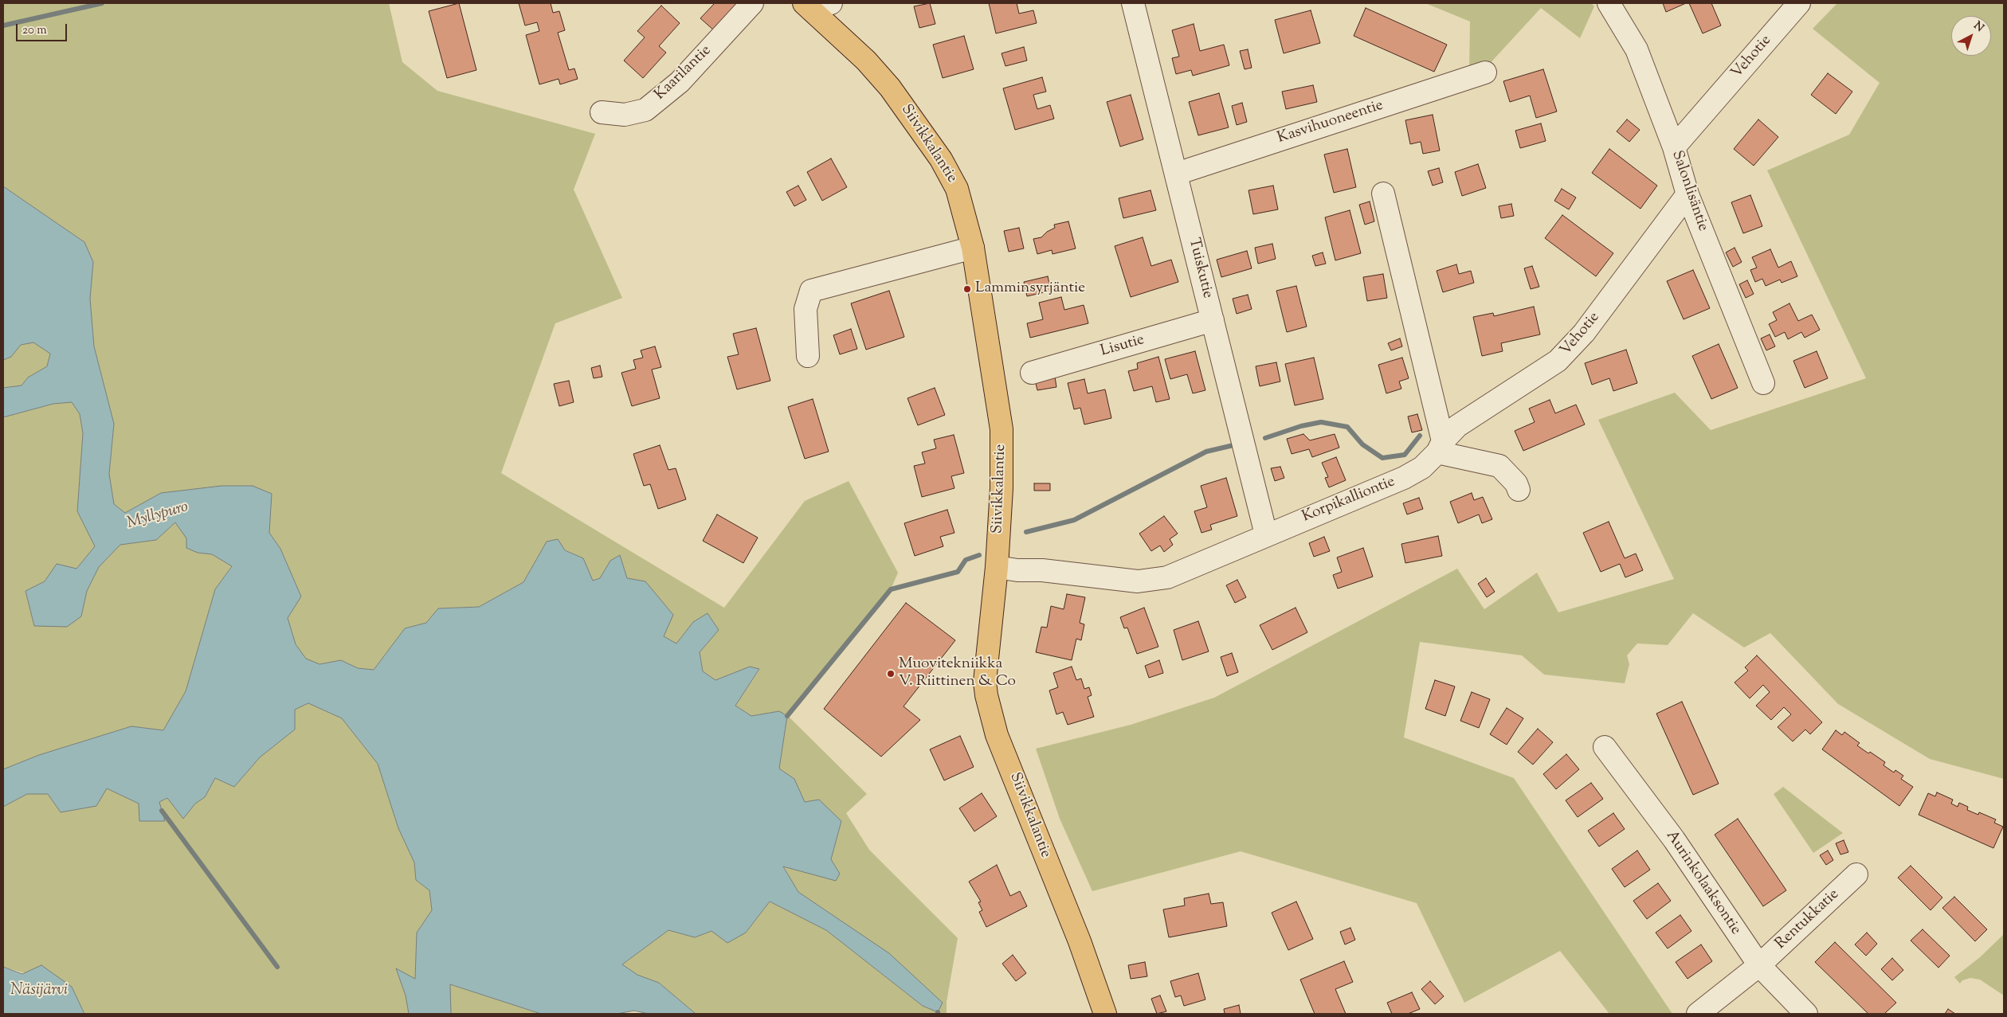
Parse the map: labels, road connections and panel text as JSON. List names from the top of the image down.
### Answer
{
  "streets": {
    "main road": ["Siivikkalantie"],
    "street": [
      "Vehotie",
      "Kaarilantie",
      "Kasvihuoneentie",
      "Salonlisäntie",
      "Tuiskutie",
      "Lisutie",
      "Korpikalliontie",
      "Aurinkolaaksontie",
      "Rentukkatie"
    ]
  },
  "crossings": [
    ["Vehotie", "Salonlisäntie"],
    ["Vehotie", "Korpikalliontie"],
    ["Kasvihuoneentie", "Tuiskutie"],
    ["Siivikkalantie", "Korpikalliontie"],
    ["Tuiskutie", "Lisutie"],
    ["Tuiskutie", "Korpikalliontie"],
    ["Aurinkolaaksontie", "Rentukkatie"]
  ],
  "water": ["Myllypuro", "Näsijärvi"],
  "places": ["Lamminsyrjäntie", "Muovitekniikka V. Riittinen & Co"],
  "scale_bar": "20 m",
  "north": "top right"
}
